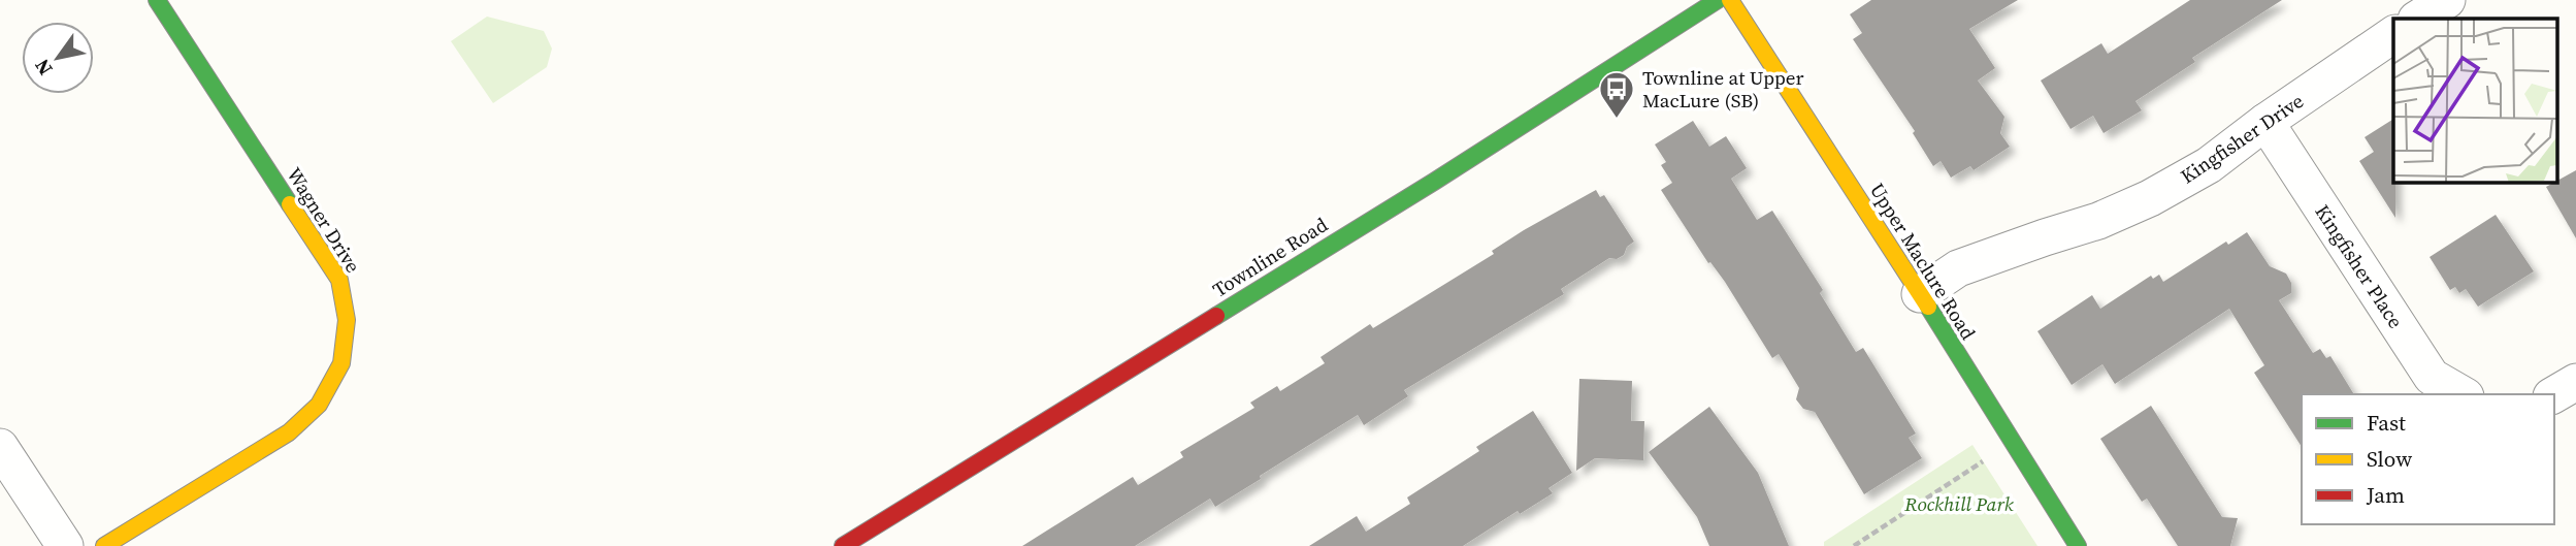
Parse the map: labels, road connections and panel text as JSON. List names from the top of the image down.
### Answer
{
  "streets": {
    "street": [
      "Kingfisher Drive",
      "Wagner Drive",
      "Townline Road",
      "Upper Maclure Road",
      "Kingfisher Place"
    ]
  },
  "crossings": [
    ["Kingfisher Drive", "Upper Maclure Road"],
    ["Kingfisher Drive", "Kingfisher Place"]
  ],
  "parks": ["Rockhill Park"],
  "places": {
    "bus stop": ["Townline at Upper MacLure (SB)"]
  },
  "legend": ["Fast", "Slow", "Jam"],
  "north": "bottom left"
}
